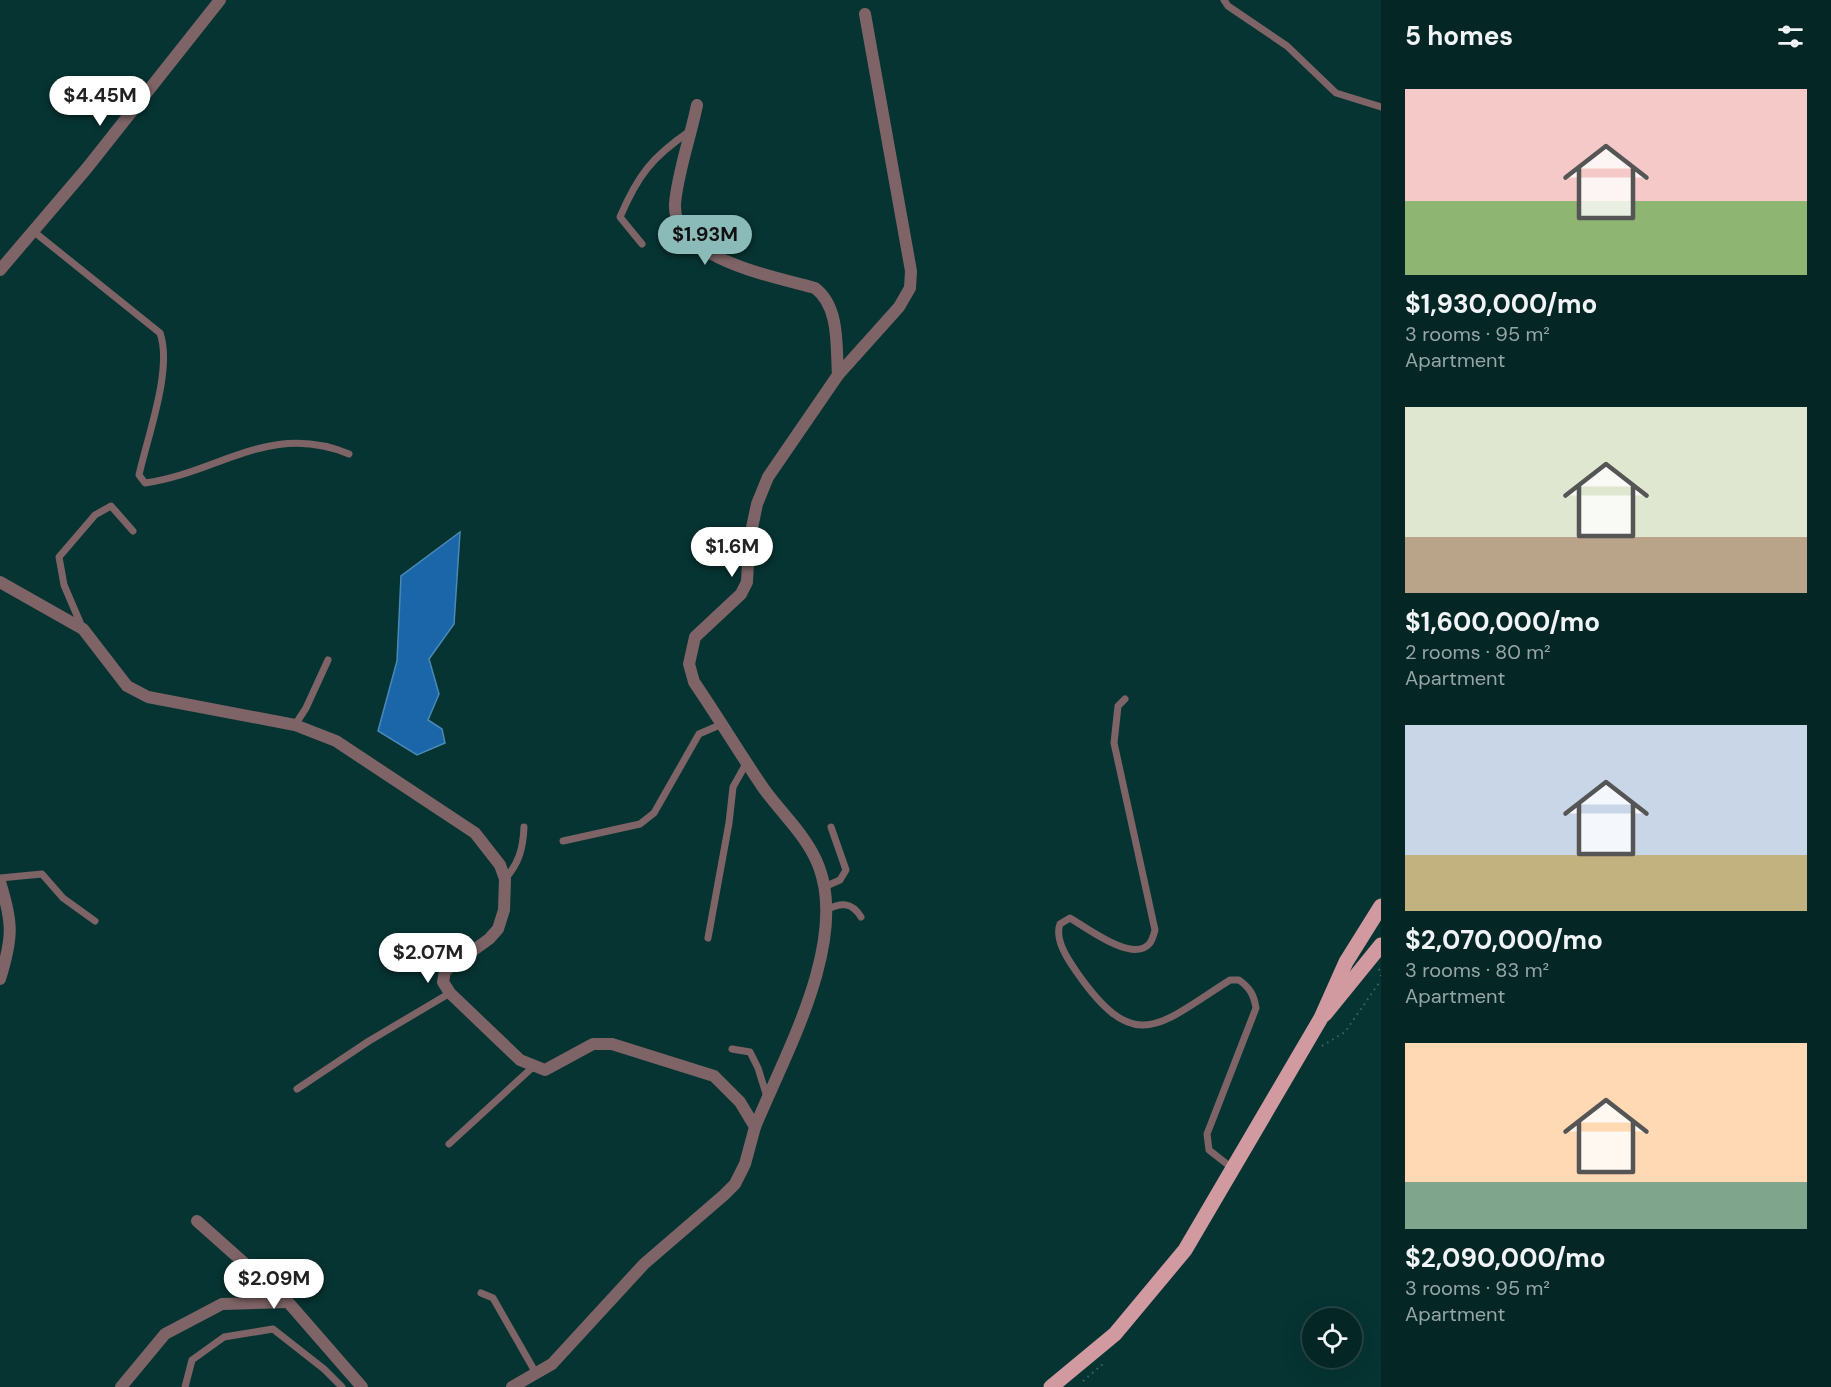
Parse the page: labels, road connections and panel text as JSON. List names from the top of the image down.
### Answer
{
  "page": {
    "heading": "5 homes",
    "list": [
      {
        "name": "$1,930,000/mo",
        "note": "3 rooms · 95 m² · Apartment"
      },
      {
        "name": "$1,600,000/mo",
        "note": "2 rooms · 80 m² · Apartment"
      },
      {
        "name": "$2,070,000/mo",
        "note": "3 rooms · 83 m² · Apartment"
      },
      {
        "name": "$2,090,000/mo",
        "note": "3 rooms · 95 m² · Apartment"
      }
    ],
    "price": [
      "$4.45M",
      "$1.93M",
      "$1.6M",
      "$2.07M",
      "$2.09M"
    ]
  }
}
